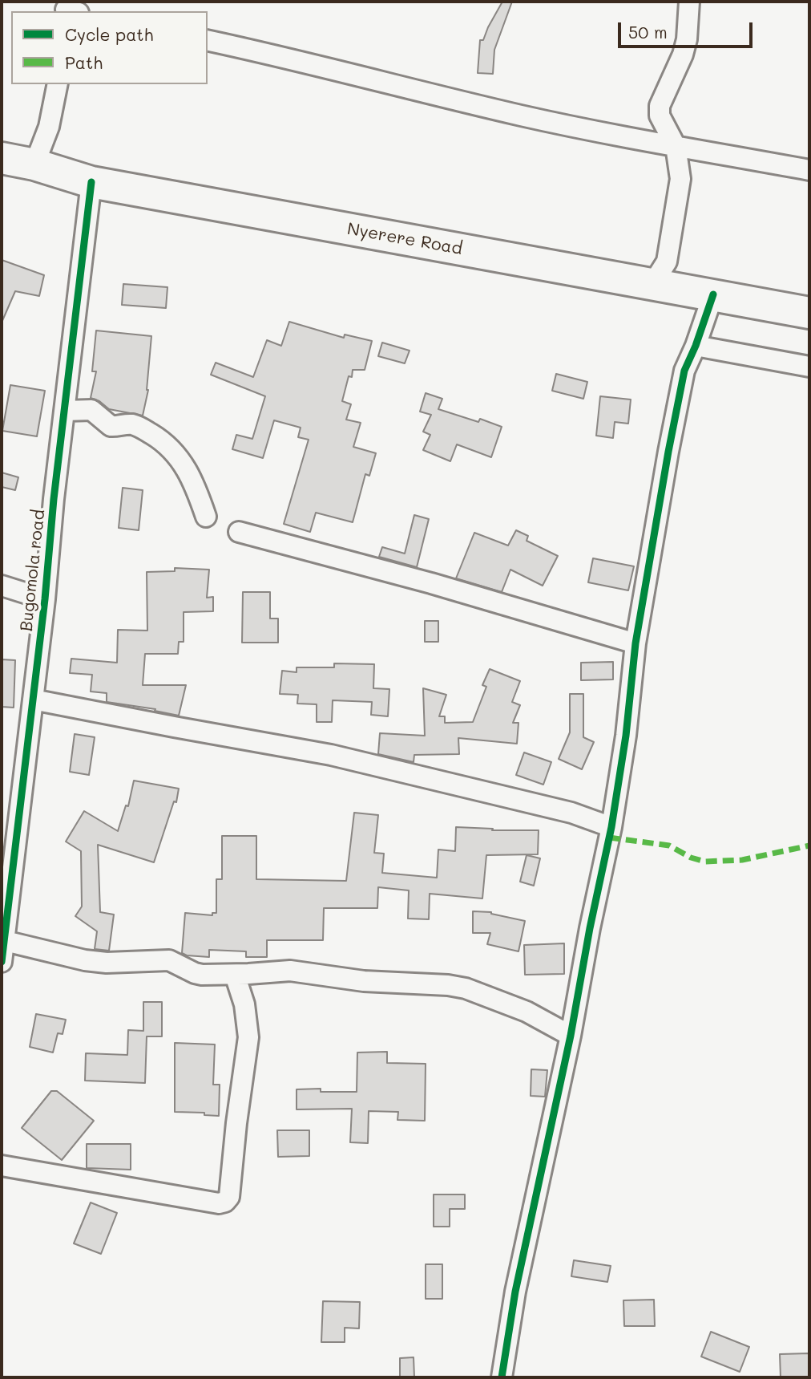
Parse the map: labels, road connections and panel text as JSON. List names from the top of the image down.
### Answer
{
  "streets": {
    "highway": ["Nyerere Road"],
    "street": ["Bugomola road"]
  },
  "crossings": [
    ["Nyerere Road", "Bugomola road"]
  ],
  "legend": ["Cycle path", "Path"],
  "scale_bar": "50 m"
}
